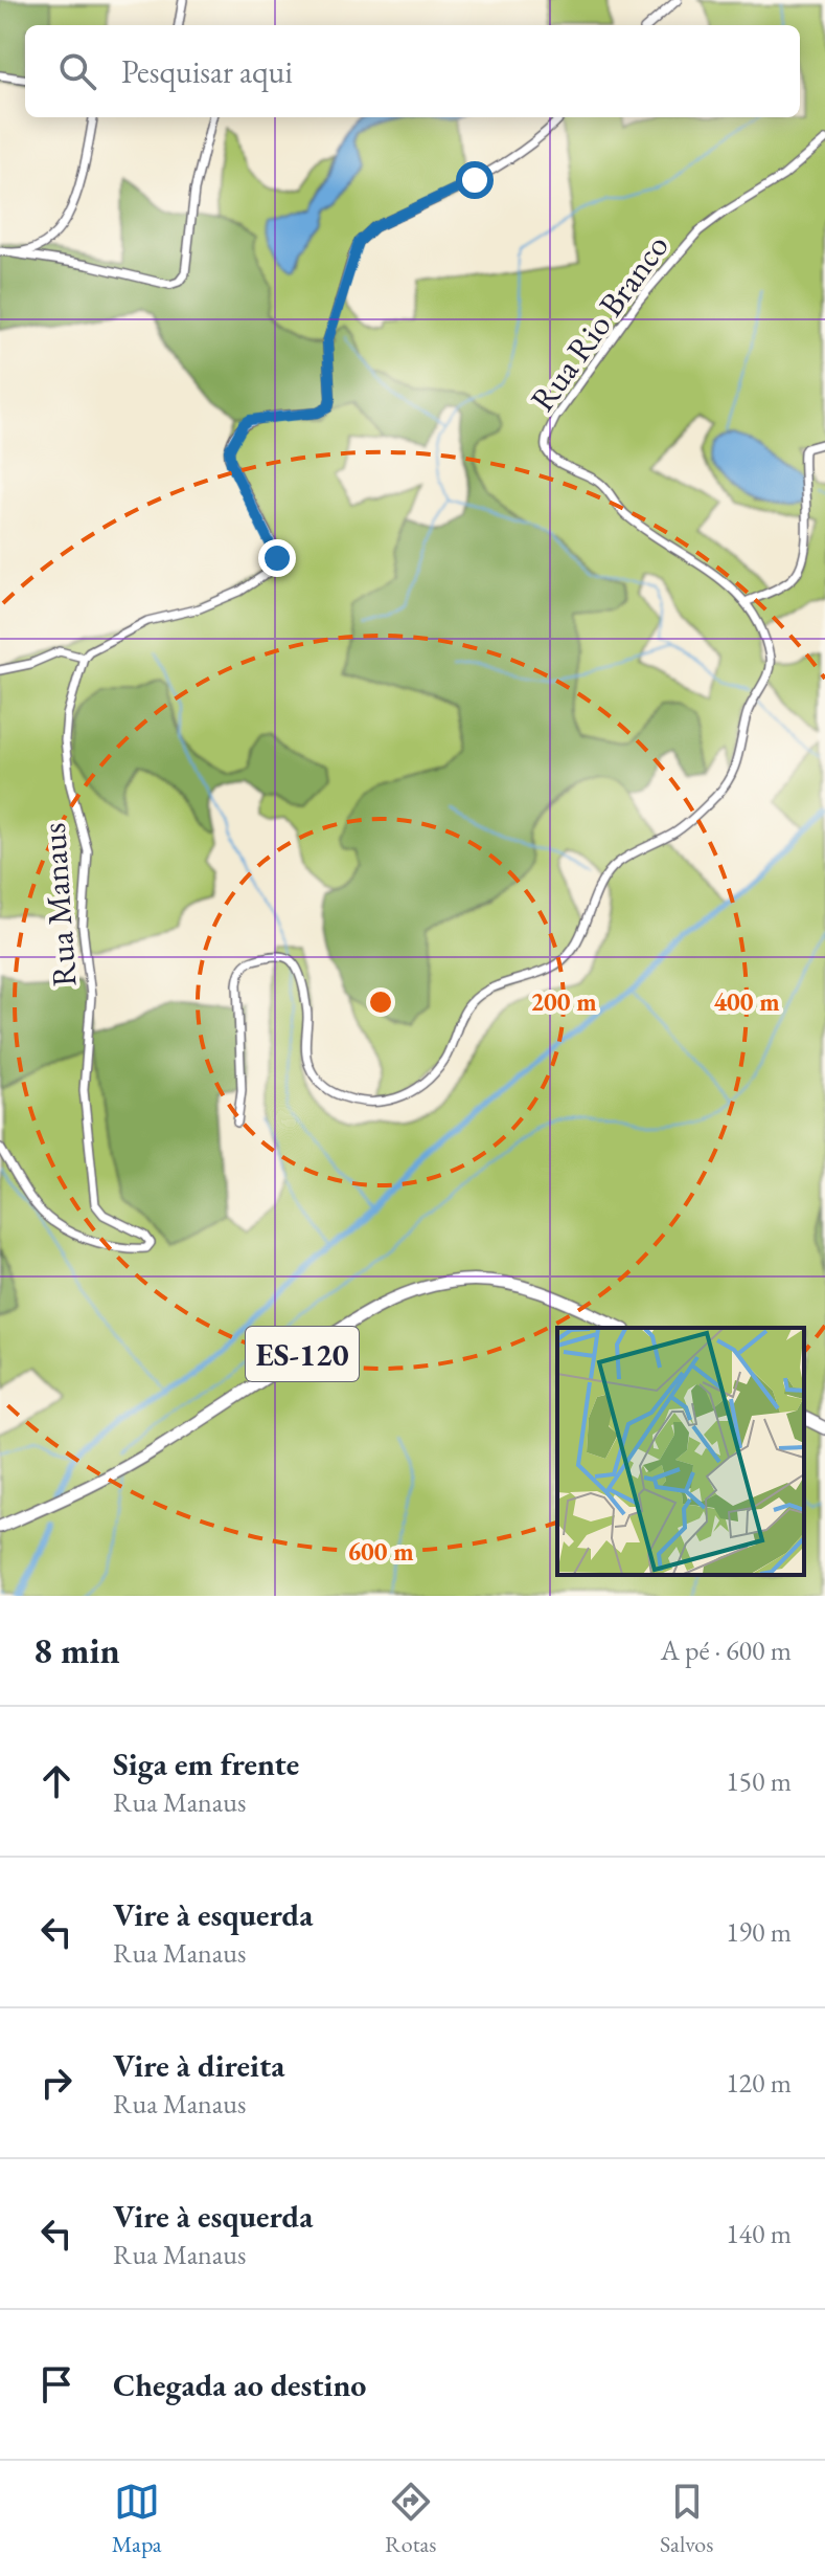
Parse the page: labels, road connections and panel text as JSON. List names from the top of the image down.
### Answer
{
  "streets": {
    "main road": ["ES-120"],
    "street": ["Rua Rio Branco", "Rua Manaus"]
  },
  "page": {
    "search": "Pesquisar aqui",
    "heading": ["8 min", "A pé · 600 m"],
    "list": [
      ["Siga em frente", "Rua Manaus", "150 m"],
      ["Vire à esquerda", "Rua Manaus", "190 m"],
      ["Vire à direita", "Rua Manaus", "120 m"],
      ["Vire à esquerda", "Rua Manaus", "140 m"],
      "Chegada ao destino"
    ],
    "nav": ["Mapa", "Rotas", "Salvos"]
  },
  "rings": ["200 m", "400 m", "600 m"]
}
